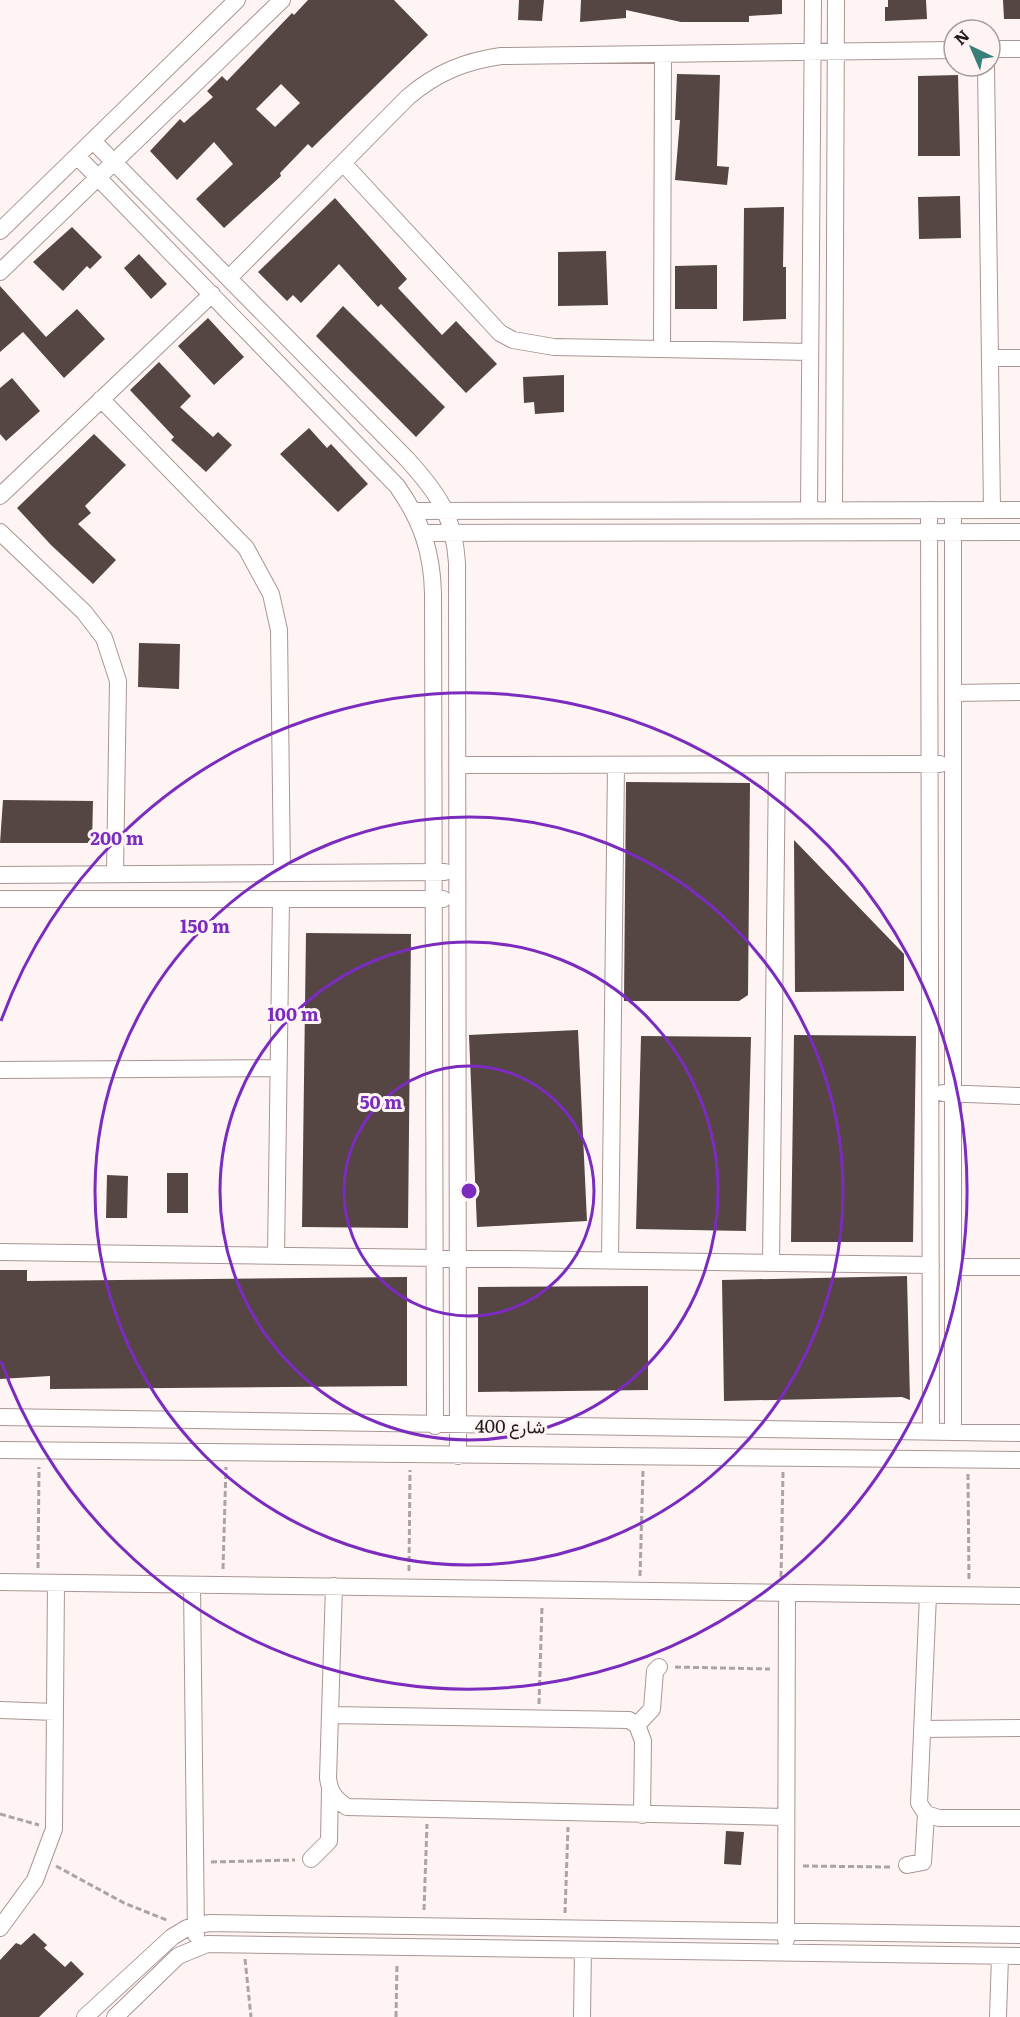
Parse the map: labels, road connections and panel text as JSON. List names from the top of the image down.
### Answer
{
  "streets": {
    "street": ["شارع 400"]
  },
  "north": "top left",
  "rings": [
    "200 m",
    "150 m",
    "100 m",
    "50 m"
  ]
}
